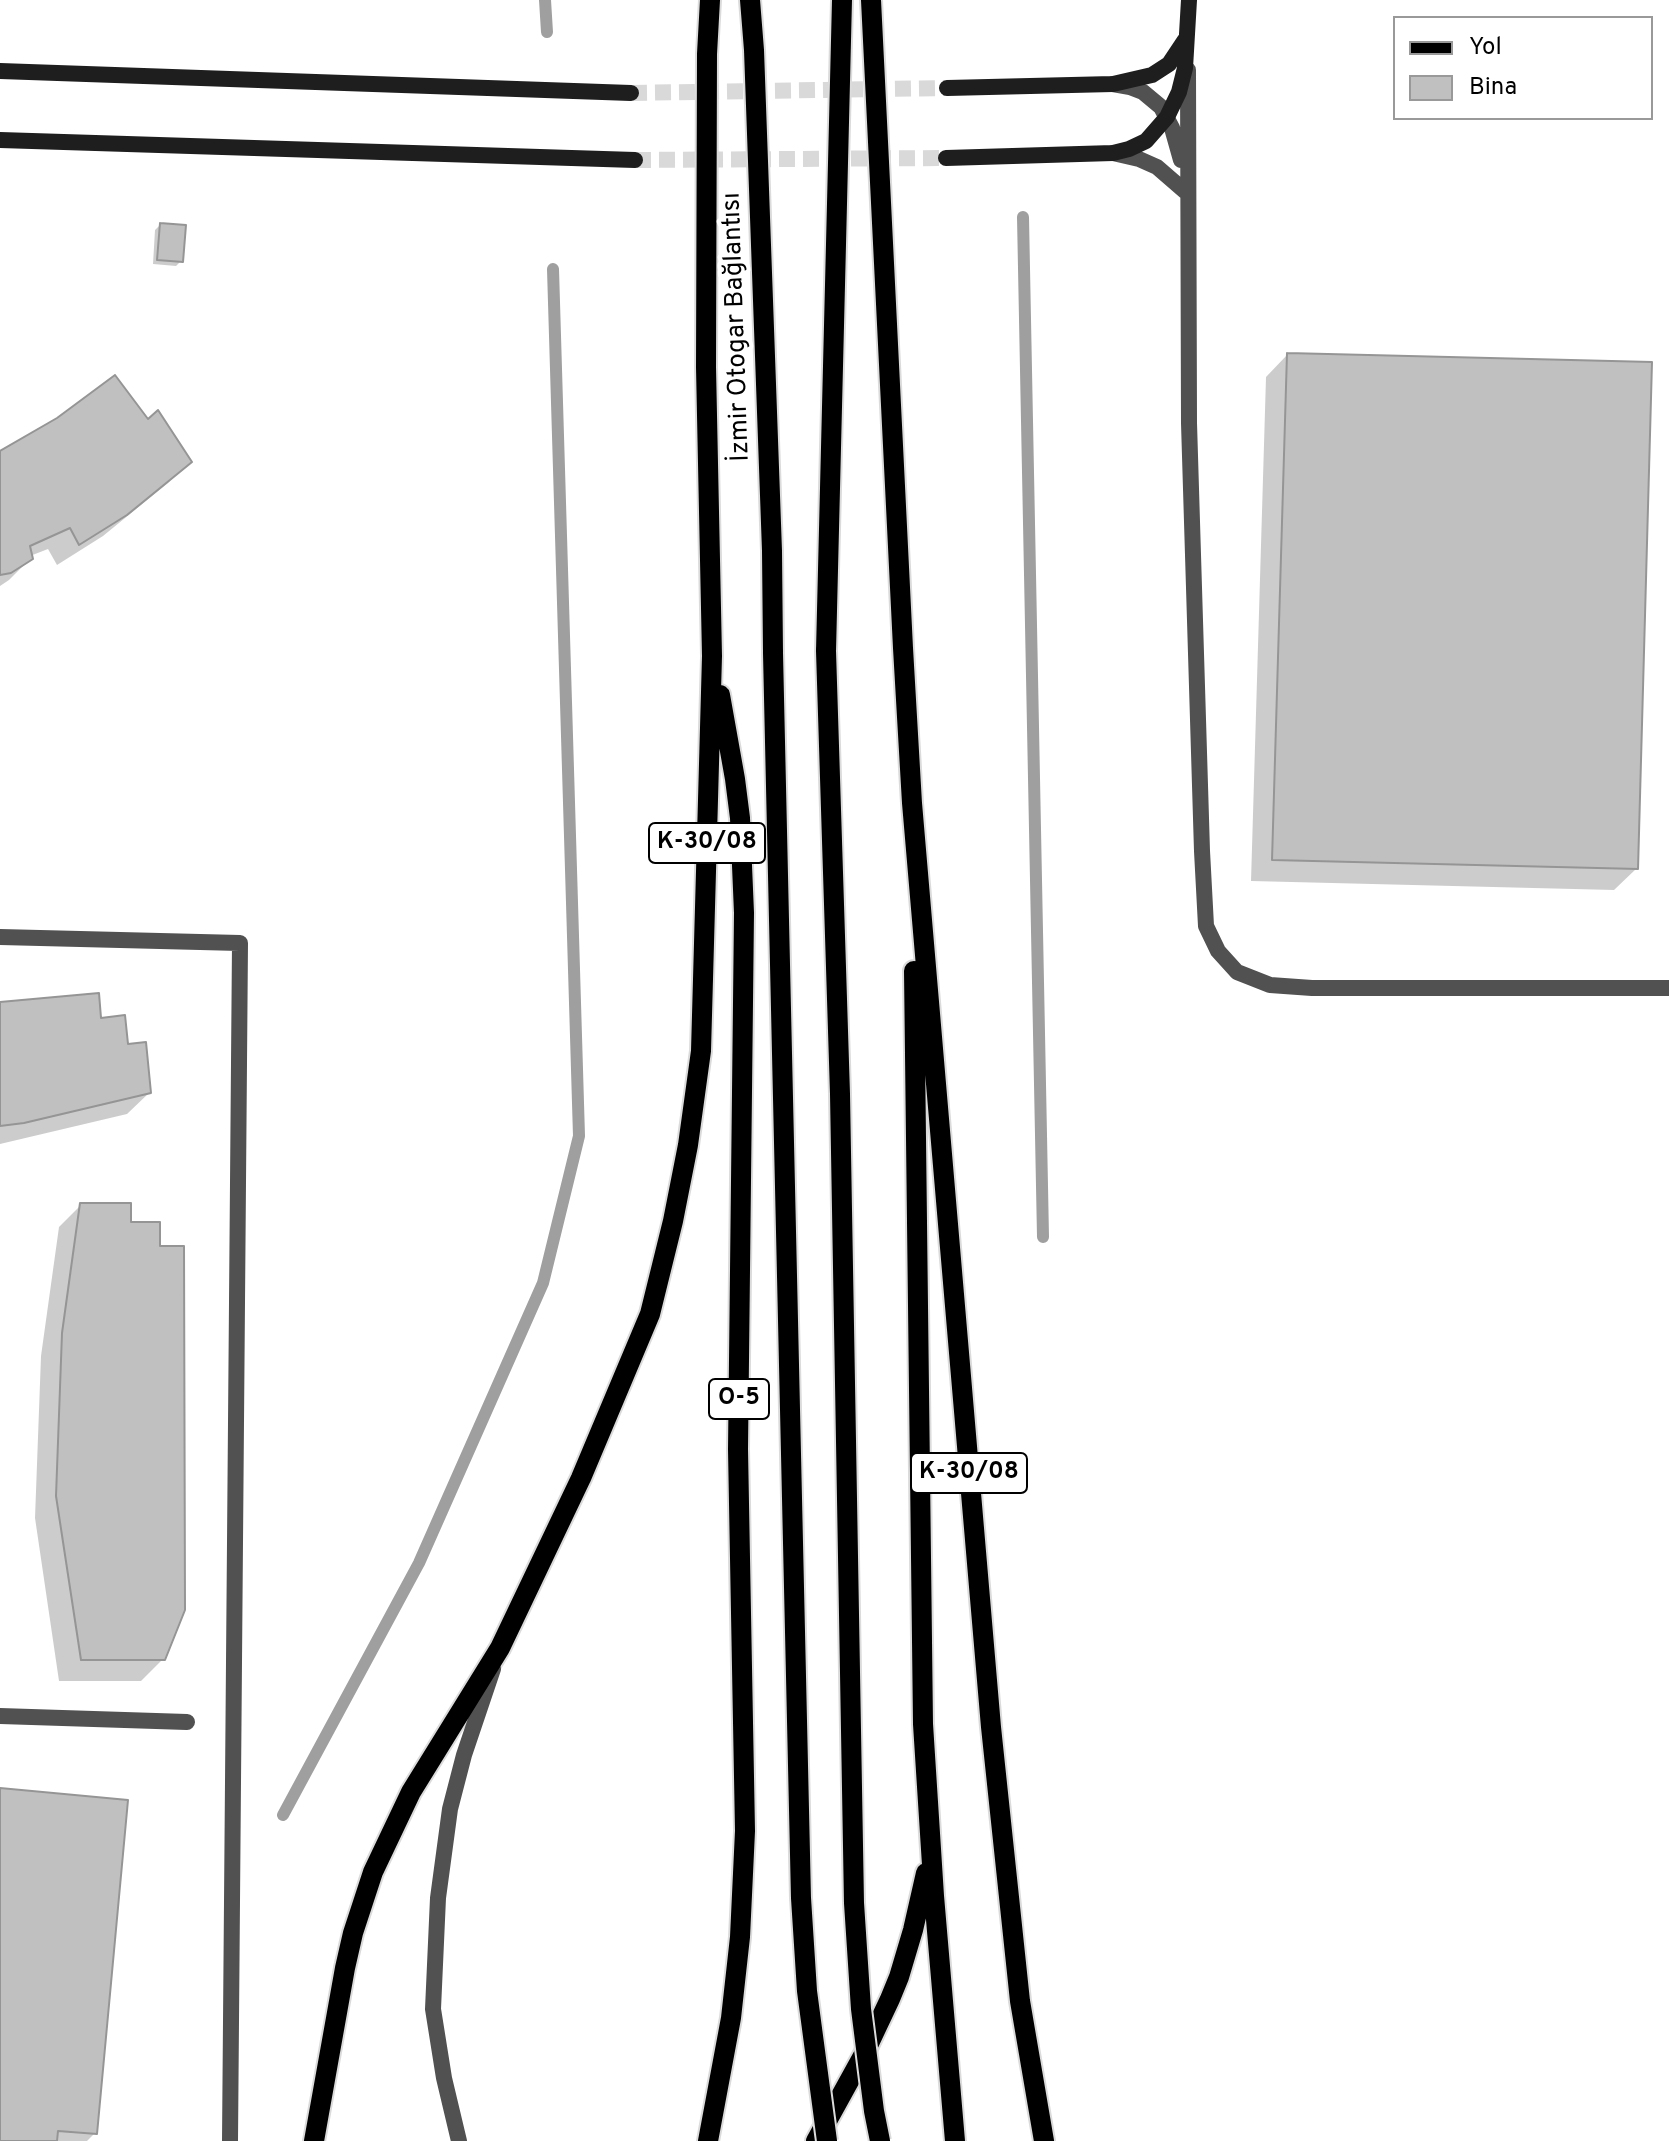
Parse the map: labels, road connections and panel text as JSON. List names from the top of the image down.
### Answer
{
  "streets": {
    "main road": ["İzmir Otogar Bağlantısı", "K-30/08", "O-5"]
  },
  "crossings": [
    ["K-30/08", "O-5"]
  ],
  "legend": ["Yol", "Bina"]
}
